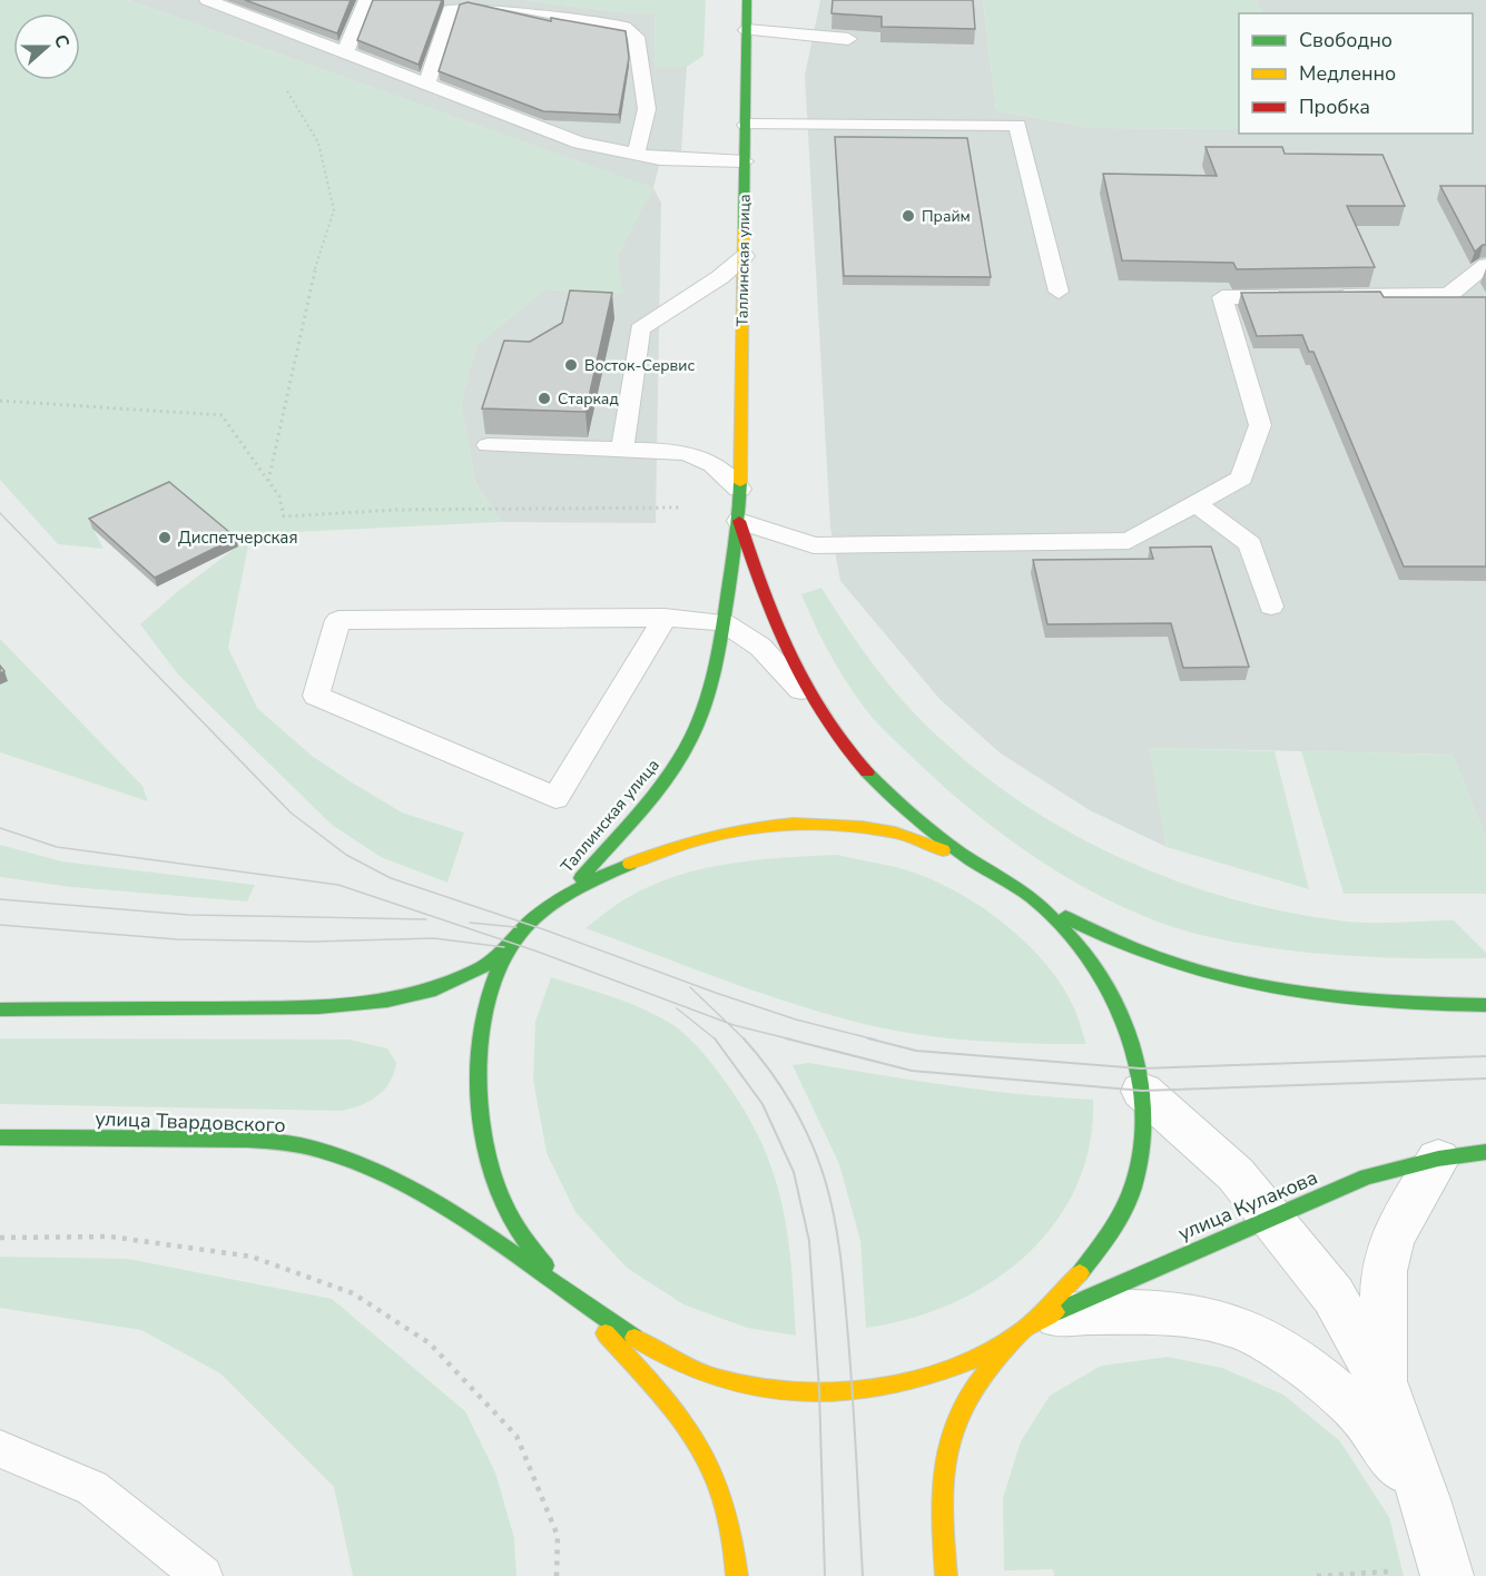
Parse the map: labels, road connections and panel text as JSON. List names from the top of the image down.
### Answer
{
  "streets": {
    "main road": ["Таллинская улица", "улица Твардовского", "улица Кулакова"]
  },
  "crossings": [
    ["Таллинская улица", "улица Твардовского"],
    ["Таллинская улица", "улица Кулакова"]
  ],
  "places": [
    "Прайм",
    "Восток-Сервис",
    "Старкад",
    "Диспетчерская"
  ],
  "legend": ["Свободно", "Медленно", "Пробка"],
  "north": "right"
}
